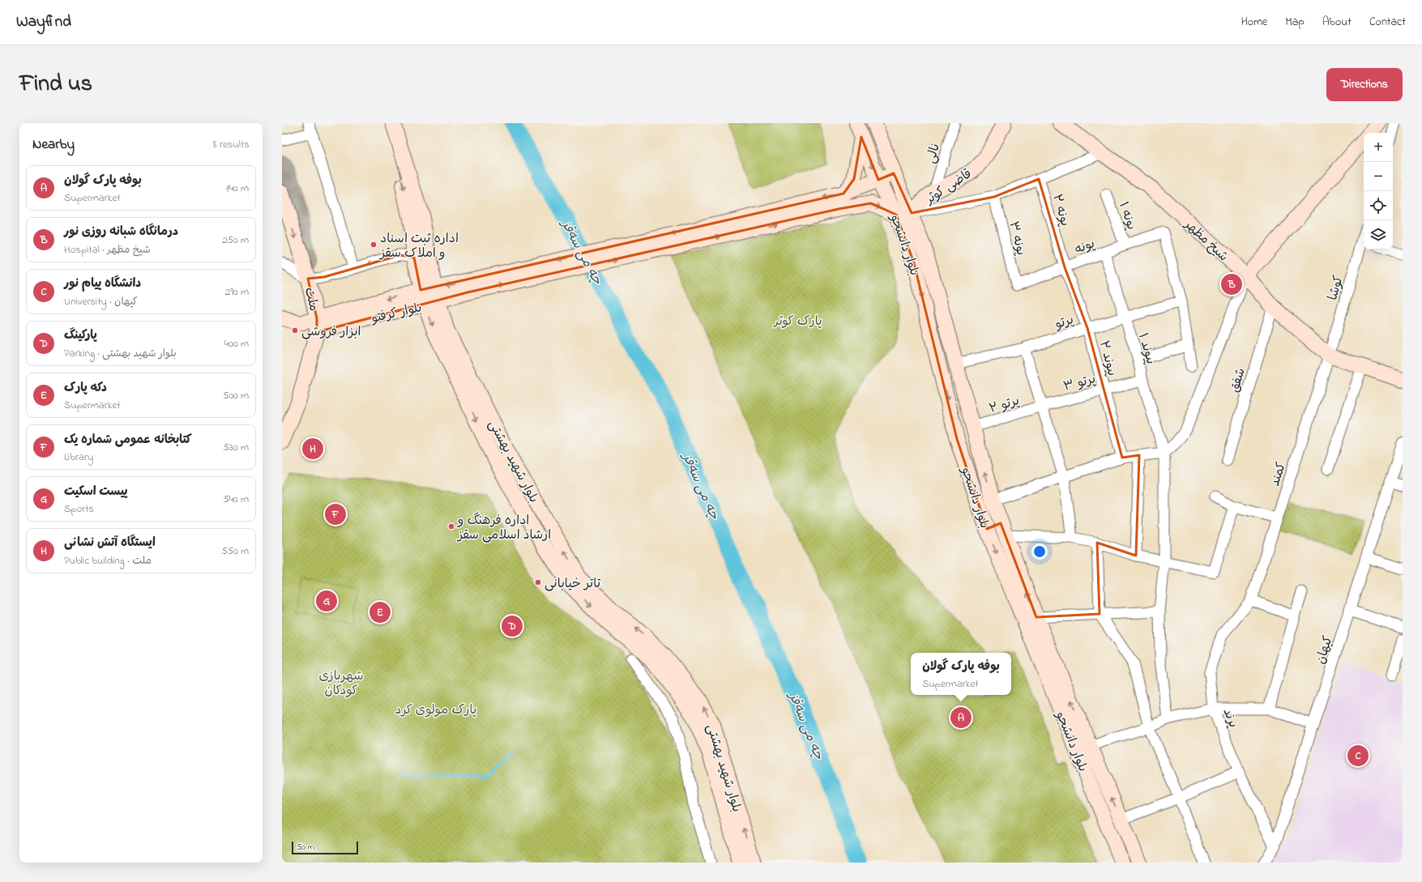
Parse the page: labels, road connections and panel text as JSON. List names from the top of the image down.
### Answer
{
  "streets": {
    "main road": [
      "قاضی کوثر",
      "شیخ مظهر",
      "بلوار دانشجو",
      "ملت",
      "بلوار کرفتو",
      "بلوار شهید بهشتی"
    ],
    "street": [
      "نالی",
      "پونه ۲",
      "پونه ۱",
      "پونه ۳",
      "پونه",
      "کوشا",
      "پرتو",
      "پیوند ۱",
      "پیوند ۲",
      "شفق",
      "پرتو ۳",
      "پرتو ۲",
      "کمند",
      "کیهان",
      "پرند"
    ]
  },
  "crossings": [
    ["نالی", "قاضی کوثر"],
    ["قاضی کوثر", "بلوار دانشجو"],
    ["پونه ۲", "پونه"],
    ["پونه ۲", "پیوند ۲"],
    ["پونه ۱", "پونه"],
    ["پونه ۳", "پونه"],
    ["شیخ مظهر", "کوشا"],
    ["شیخ مظهر", "شفق"],
    ["شیخ مظهر", "کمند"],
    ["بلوار دانشجو", "پرتو"],
    ["بلوار دانشجو", "پرتو ۲"],
    ["پونه", "پرتو"],
    ["پونه", "پیوند ۱"],
    ["پونه", "پیوند ۲"],
    ["کوشا", "کمند"],
    ["ملت", "بلوار کرفتو"],
    ["بلوار کرفتو", "بلوار شهید بهشتی"],
    ["پرتو", "پیوند ۱"],
    ["پرتو", "پیوند ۲"],
    ["پیوند ۱", "پرتو ۳"],
    ["پیوند ۲", "پرتو ۳"],
    ["پرتو ۳", "پرتو ۲"],
    ["کمند", "پرند"],
    ["کیهان", "پرند"]
  ],
  "water": ["چە می سەقز"],
  "parks": ["پارک کوثر", "شهربازی کودکان", "پارک مولوی کرد"],
  "places": [
    "اداره ثبت اسناد و املاک سقز",
    "ابزار فروشی",
    "اداره فرهنگ و ارشاد اسلامی سقز",
    "تاتر خیابانی"
  ],
  "scale_bar": "50 m",
  "page": {
    "header": "Wayfind",
    "nav": [
      "Home",
      "Map",
      "About",
      "Contact"
    ],
    "title": "Find us",
    "buttons": "Directions",
    "heading": ["Nearby", "8 results"],
    "map_buttons": ["+", "−"],
    "list": [
      {
        "mark": "A",
        "name": "بوفه پارک گولان",
        "note": "Supermarket",
        "value": "140 m"
      },
      {
        "mark": "B",
        "name": "درمانگاه شبانه روزی نور",
        "note": "Hospital · شیخ مظهر",
        "value": "250 m"
      },
      {
        "mark": "C",
        "name": "دانشگاه پیام نور",
        "note": "University · کیهان",
        "value": "290 m"
      },
      {
        "mark": "D",
        "name": "پارکینگ",
        "note": "Parking · بلوار شهید بهشتی",
        "value": "400 m"
      },
      {
        "mark": "E",
        "name": "دکه پارک",
        "note": "Supermarket",
        "value": "500 m"
      },
      {
        "mark": "F",
        "name": "کتابخانه عمومی شماره یک",
        "note": "Library",
        "value": "530 m"
      },
      {
        "mark": "G",
        "name": "پیست اسکیت",
        "note": "Sports",
        "value": "540 m"
      },
      {
        "mark": "H",
        "name": "ایستگاه آتش نشانی",
        "note": "Public building · ملت",
        "value": "550 m"
      }
    ],
    "pins": [
      "B",
      "H",
      "F",
      "G",
      "E",
      "D",
      "A",
      "C"
    ],
    "popup": ["بوفه پارک گولان", "Supermarket"],
    "scale": "50 m"
  }
}
